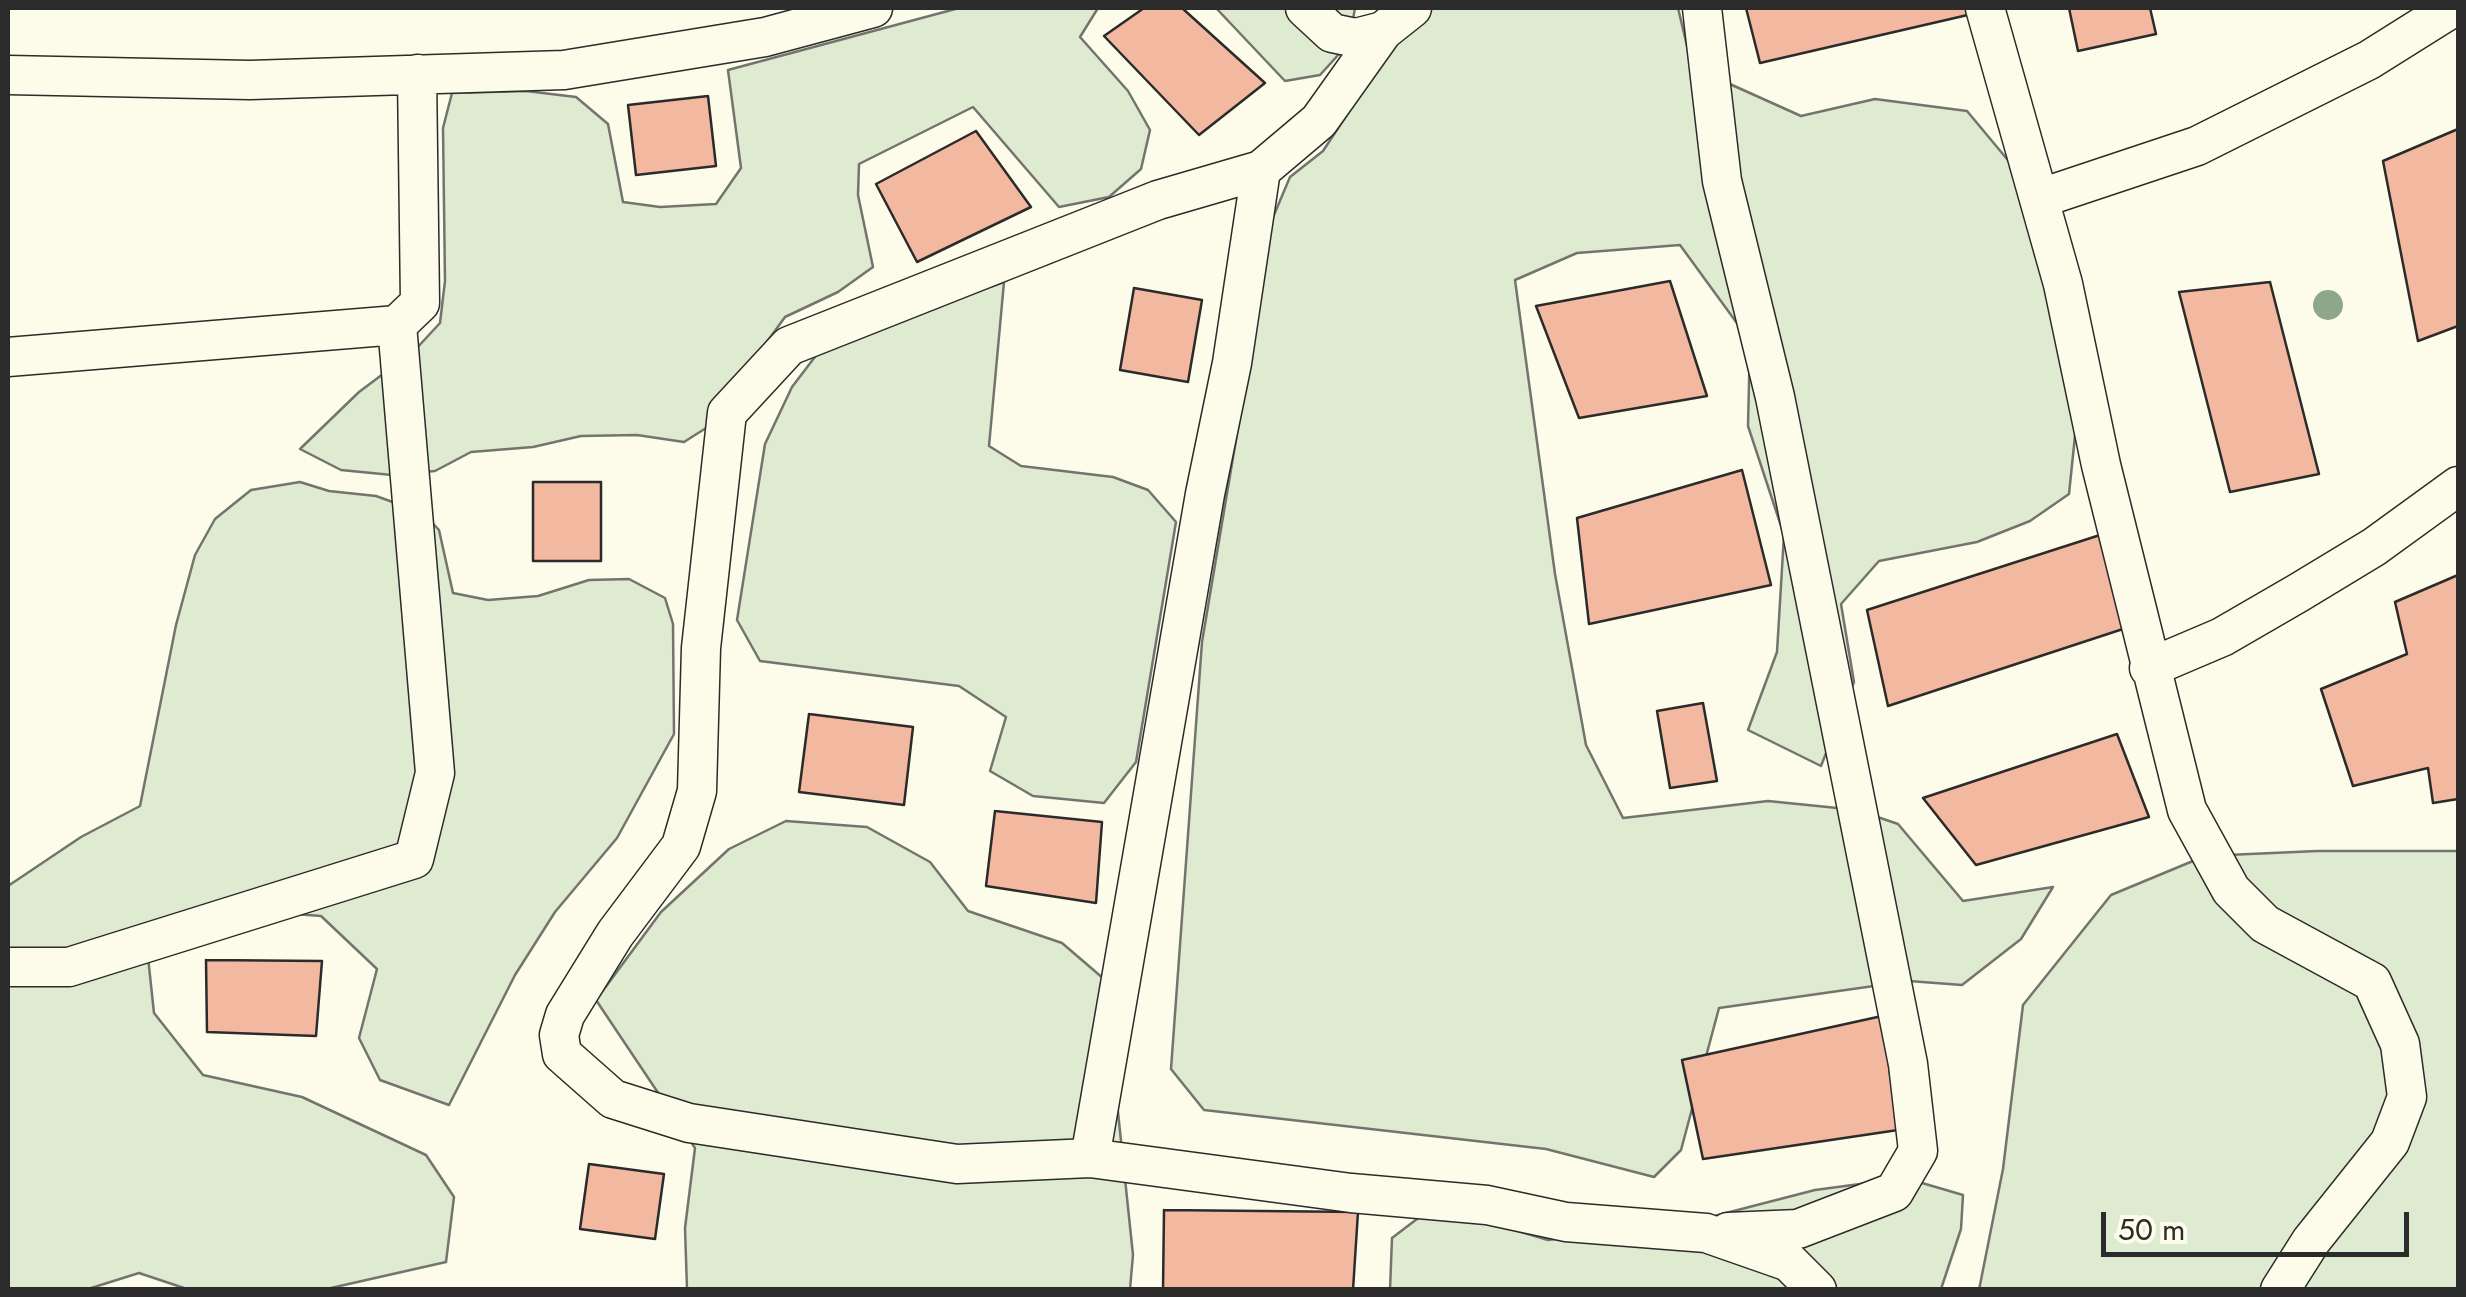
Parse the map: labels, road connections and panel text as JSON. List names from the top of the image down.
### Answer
{
  "scale_bar": "50 m"
}
